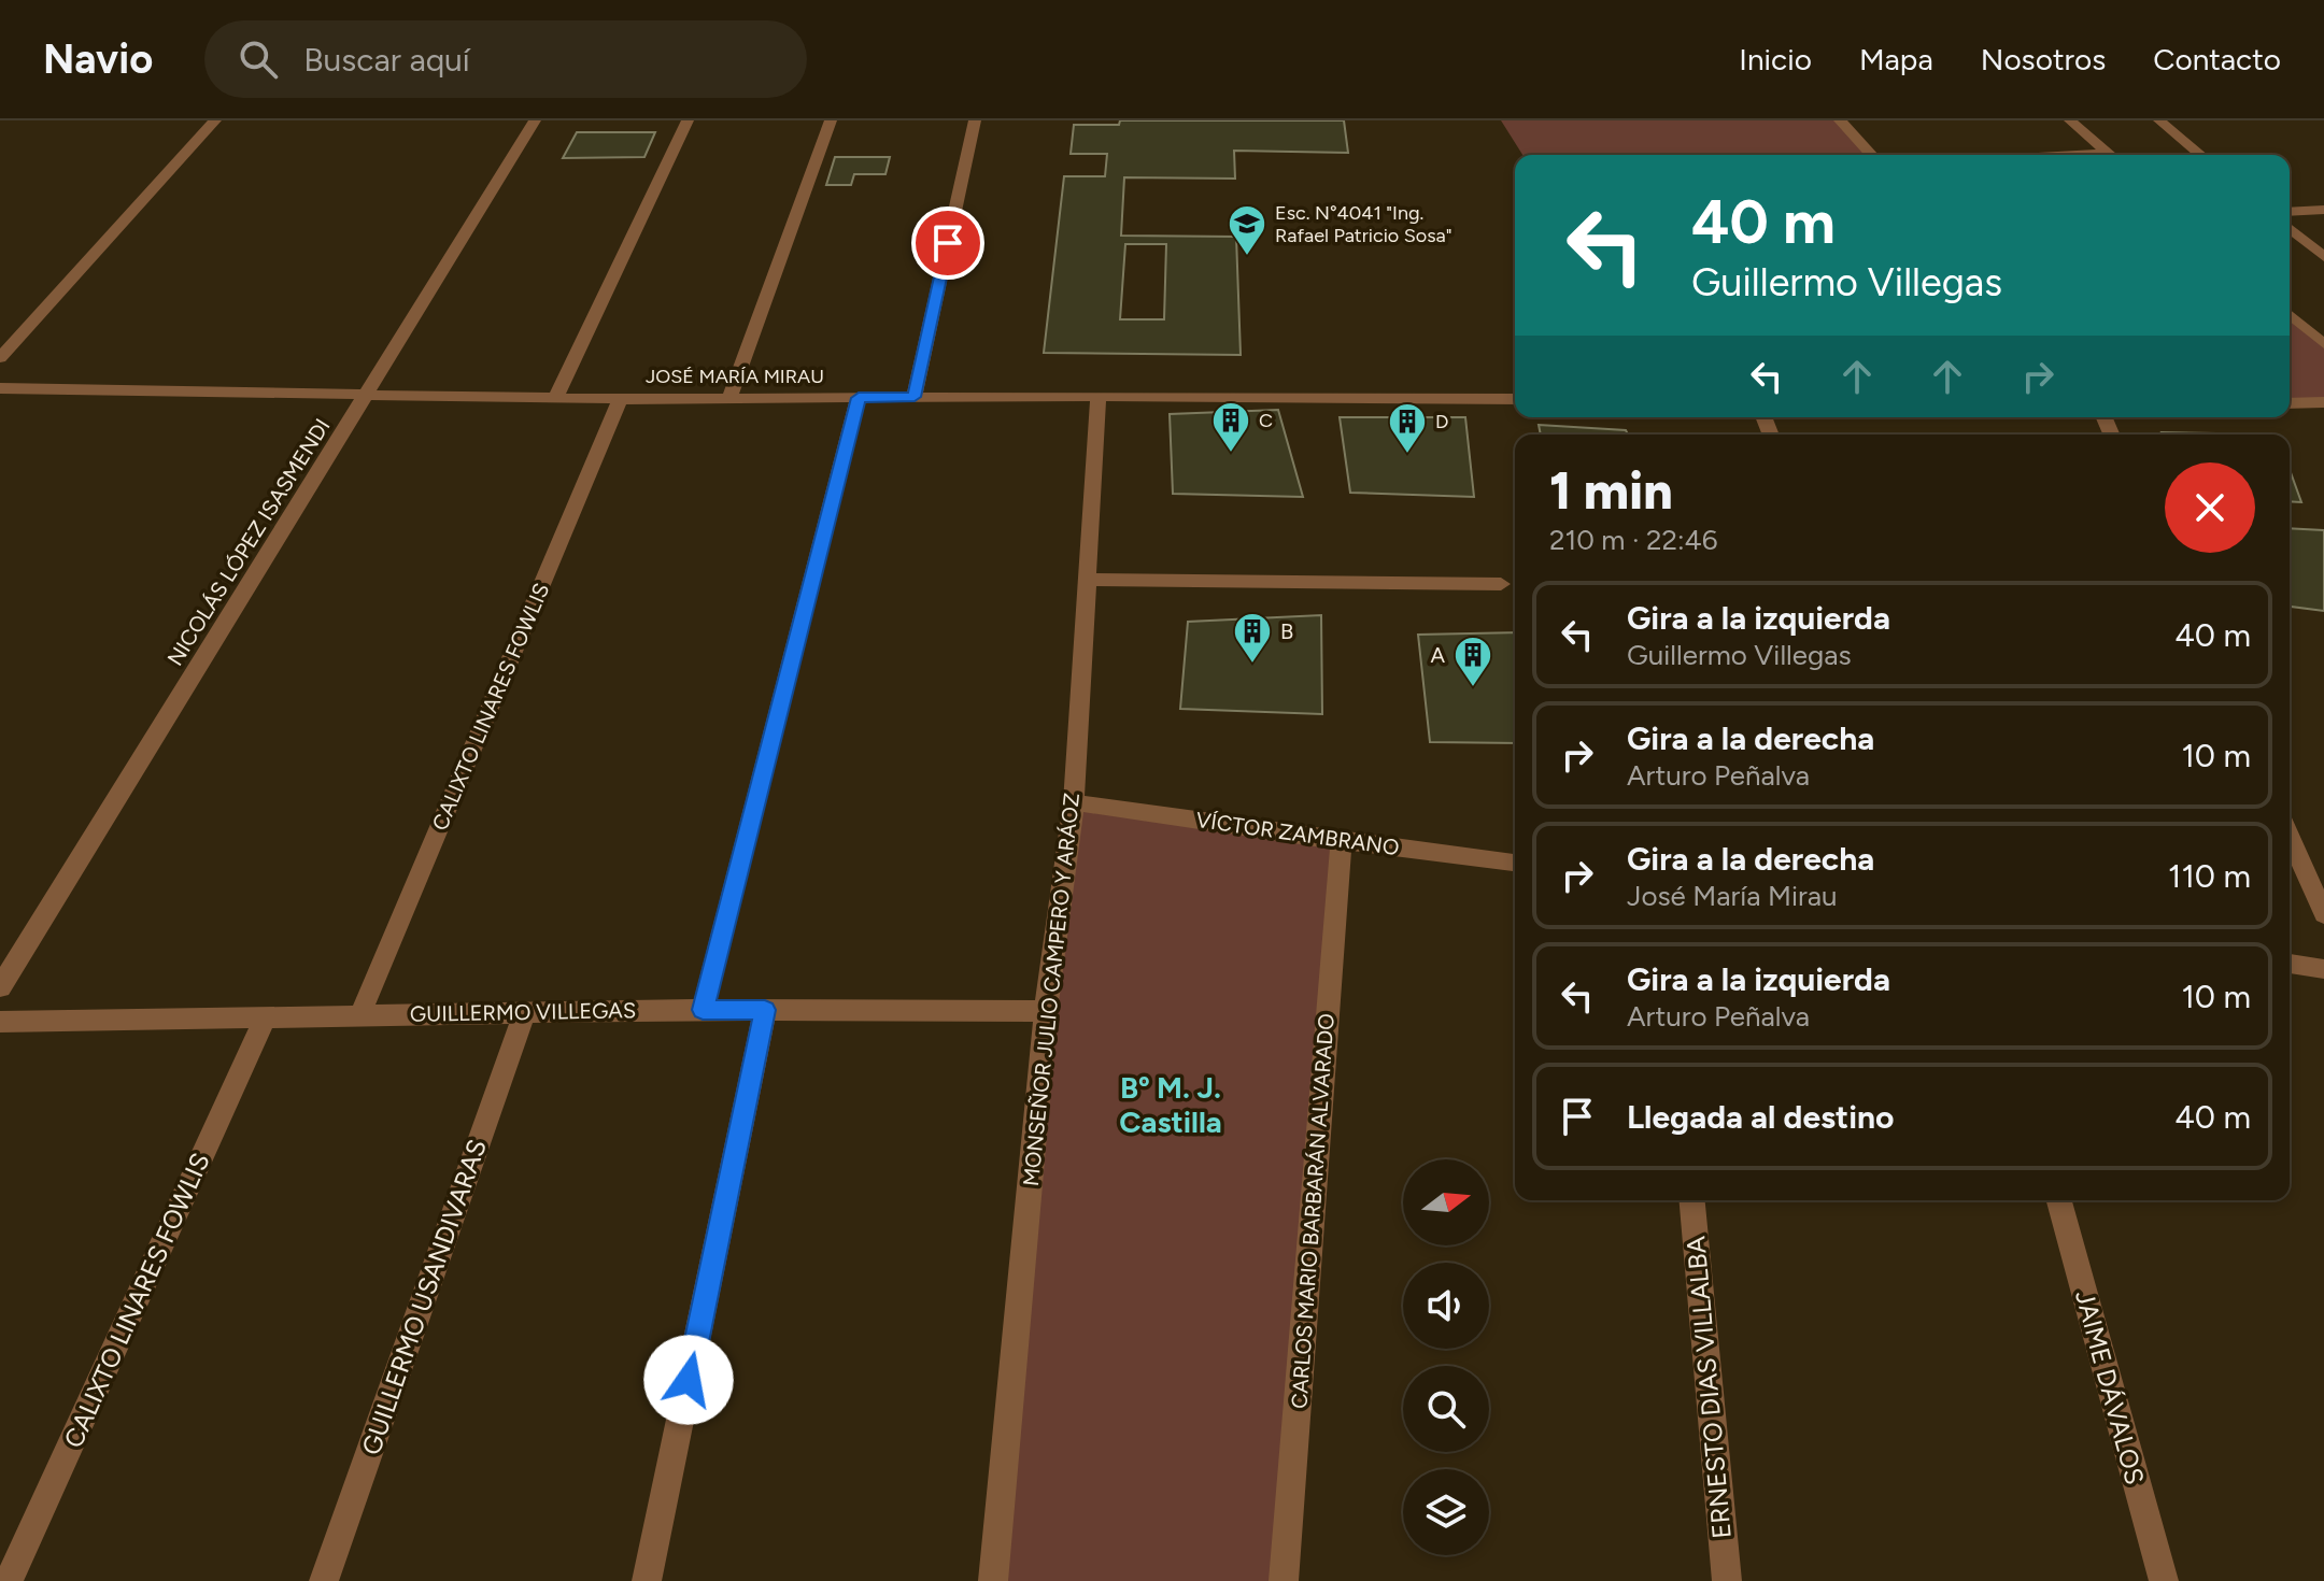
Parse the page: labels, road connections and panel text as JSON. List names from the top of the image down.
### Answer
{
  "streets": {
    "street": [
      "JOSÉ MARÍA MIRAU",
      "NICOLÁS LÓPEZ ISASMENDI",
      "CALIXTO LINARES FOWLIS",
      "VÍCTOR ZAMBRANO",
      "MONSEÑOR JULIO CAMPERO Y ARÁOZ",
      "GUILLERMO VILLEGAS",
      "CARLOS MARIO BARBARÁN ALVARADO",
      "GUILLERMO USANDIVARAS",
      "ERNESTO DIAS VILLALBA",
      "JAIME DÁVALOS"
    ]
  },
  "crossings": [
    ["JOSÉ MARÍA MIRAU", "NICOLÁS LÓPEZ ISASMENDI"],
    ["JOSÉ MARÍA MIRAU", "CALIXTO LINARES FOWLIS"],
    ["JOSÉ MARÍA MIRAU", "MONSEÑOR JULIO CAMPERO Y ARÁOZ"],
    ["CALIXTO LINARES FOWLIS", "GUILLERMO VILLEGAS"],
    ["VÍCTOR ZAMBRANO", "MONSEÑOR JULIO CAMPERO Y ARÁOZ"],
    ["VÍCTOR ZAMBRANO", "CARLOS MARIO BARBARÁN ALVARADO"],
    ["MONSEÑOR JULIO CAMPERO Y ARÁOZ", "GUILLERMO VILLEGAS"],
    ["GUILLERMO VILLEGAS", "GUILLERMO USANDIVARAS"]
  ],
  "districts": ["Bº M. J. Castilla"],
  "places": {
    "school or university": ["Esc. N°4041 \"Ing. Rafael Patricio Sosa\""],
    "building": [
      "C",
      "D",
      "B",
      "A"
    ]
  },
  "north": "right",
  "page": {
    "header": "Navio",
    "search": "Buscar aquí",
    "nav": [
      "Inicio",
      "Mapa",
      "Nosotros",
      "Contacto"
    ],
    "turn": ["40 m", "Guillermo Villegas"],
    "heading": ["1 min", "210 m · 22:46"],
    "list": [
      {
        "name": "Gira a la izquierda",
        "note": "Guillermo Villegas",
        "value": "40 m"
      },
      {
        "name": "Gira a la derecha",
        "note": "Arturo Peñalva",
        "value": "10 m"
      },
      {
        "name": "Gira a la derecha",
        "note": "José María Mirau",
        "value": "110 m"
      },
      {
        "name": "Gira a la izquierda",
        "note": "Arturo Peñalva",
        "value": "10 m"
      },
      {
        "name": "Llegada al destino",
        "value": "40 m"
      }
    ]
  }
}
